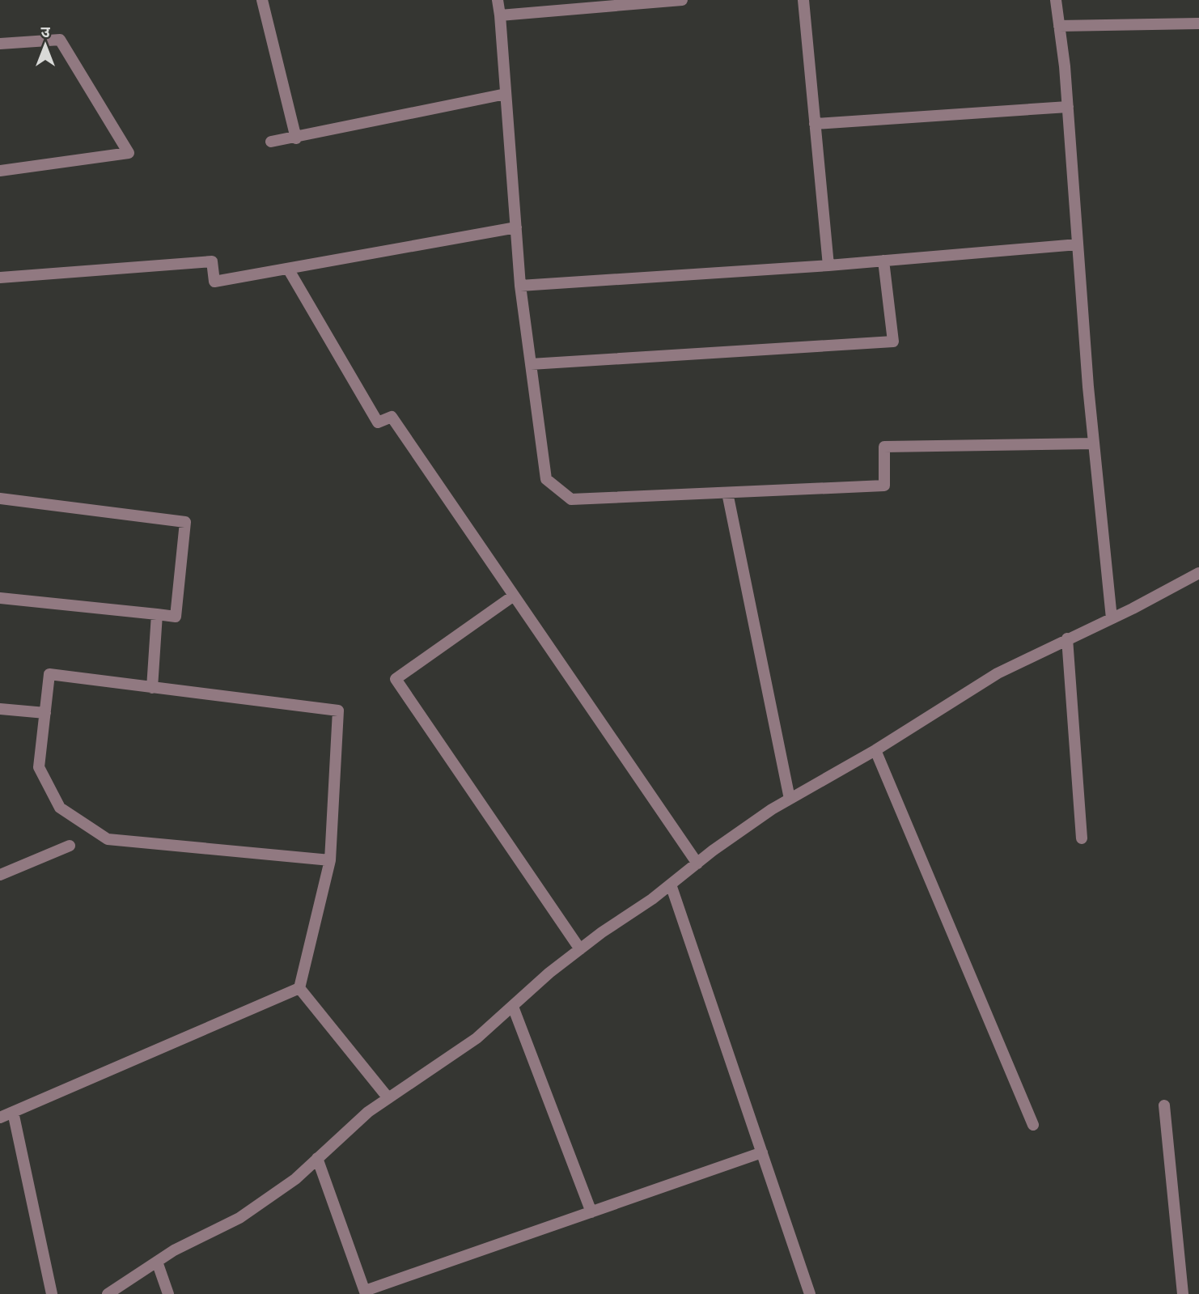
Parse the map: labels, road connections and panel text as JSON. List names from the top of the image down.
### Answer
{
  "north": "top"
}
